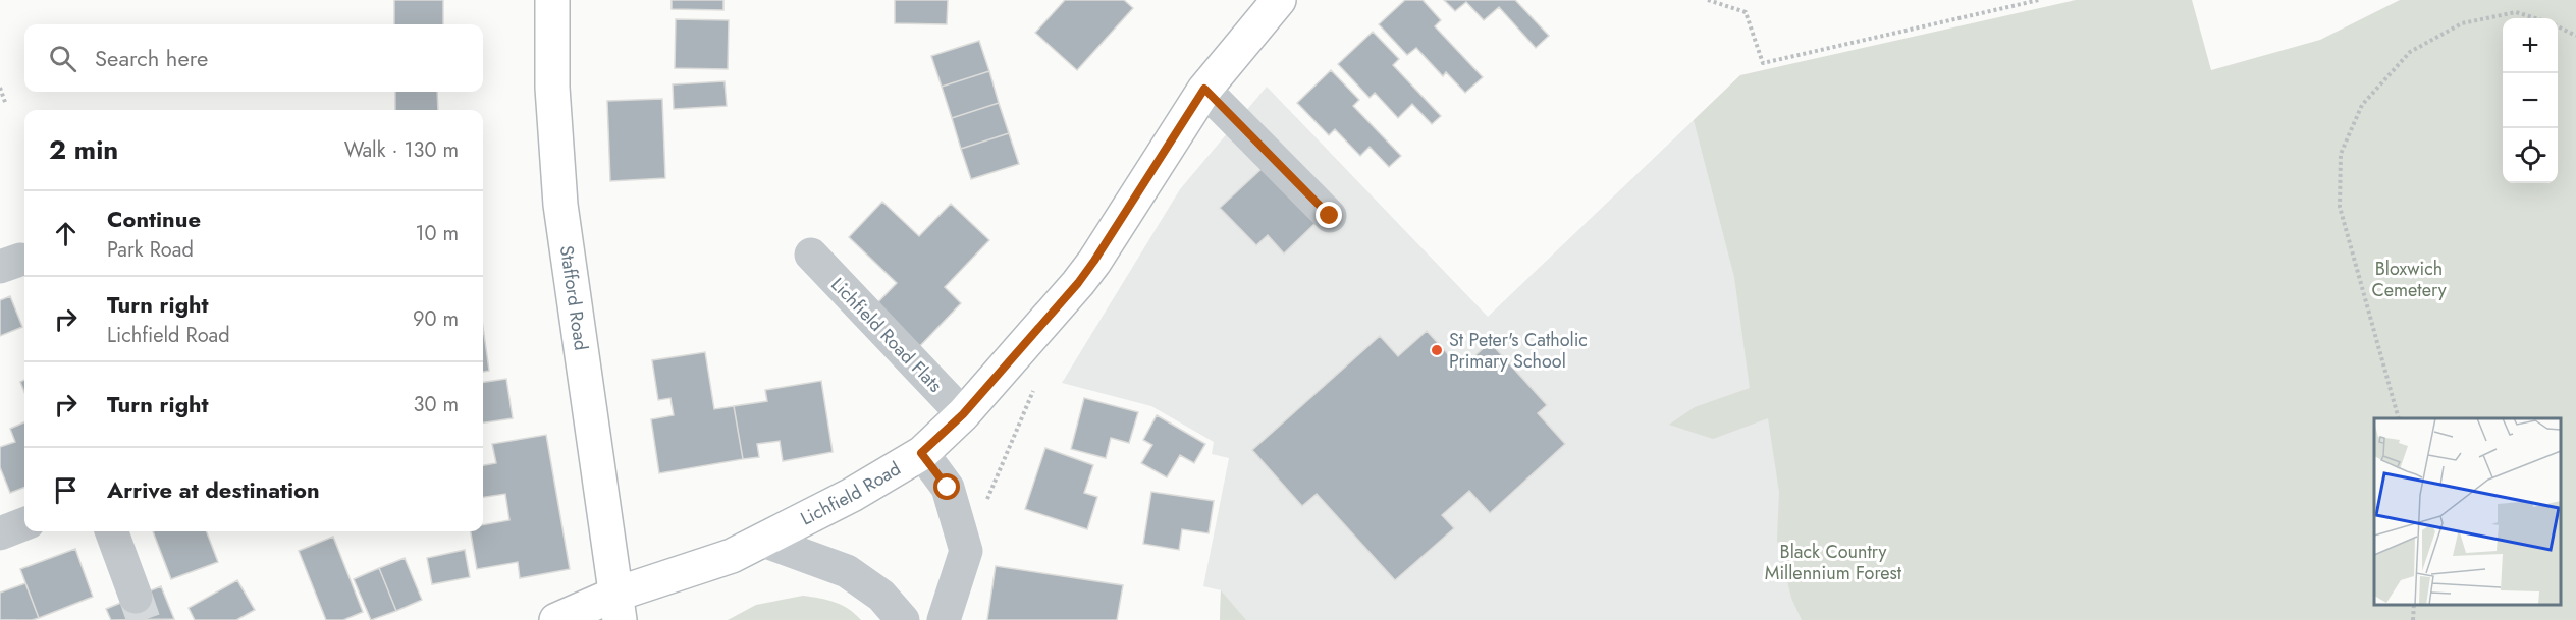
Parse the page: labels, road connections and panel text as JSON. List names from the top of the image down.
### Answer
{
  "streets": {
    "main road": ["Stafford Road", "Lichfield Road"],
    "street": ["Lichfield Road Flats"]
  },
  "crossings": [
    ["Stafford Road", "Lichfield Road"],
    ["Lichfield Road Flats", "Lichfield Road"]
  ],
  "parks": ["Bloxwich Cemetery", "Black Country Millennium Forest"],
  "places": ["St Peter's Catholic Primary School"],
  "page": {
    "map_buttons": ["+", "−"],
    "search": "Search here",
    "heading": ["2 min", "Walk · 130 m"],
    "list": [
      ["Continue", "Park Road", "10 m"],
      ["Turn right", "Lichfield Road", "90 m"],
      ["Turn right", "30 m"],
      "Arrive at destination"
    ]
  }
}
